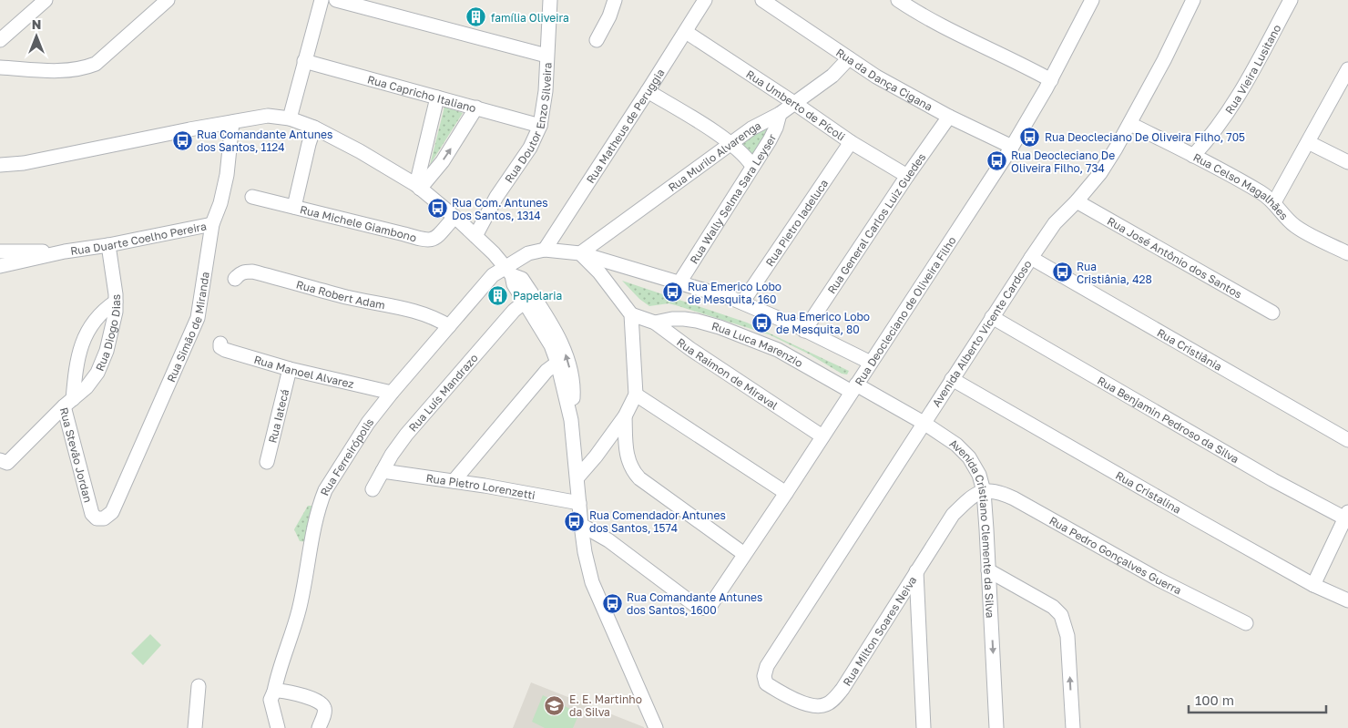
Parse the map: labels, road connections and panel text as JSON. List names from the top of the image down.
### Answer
{
  "streets": {
    "street": [
      "Rua Vieira Lusitano",
      "Rua da Dança Cigana",
      "Rua Capricho Italiano",
      "Rua Umberto de Pícoli",
      "Rua Doutor Enzo Silveira",
      "Rua Matheus de Peruggia",
      "Rua Murilo Alvarenga",
      "Rua Celso Magalhães",
      "Rua Wally Selma Sara Leyser",
      "Rua Pietro Iadeluca",
      "Rua Michele Giambono",
      "Rua General Carlos Luiz Guedes",
      "Rua Duarte Coelho Pereira",
      "Rua José Antônio dos Santos",
      "Rua Robert Adam",
      "Rua Deocleciano de Oliveira Filho",
      "Rua Simão de Miranda",
      "Rua Diogo Dias",
      "Avenida Alberto Vicente Cardoso",
      "Rua Luca Marenzio",
      "Rua Cristiânia",
      "Rua Manoel Alvarez",
      "Rua Raimon de Miraval",
      "Rua Luís Mandrazo",
      "Rua Iatecá",
      "Rua Benjamin Pedroso da Silva",
      "Rua Ferreirópolis",
      "Rua Stevão Jordan",
      "Rua Pietro Lorenzetti",
      "Rua Cristalina",
      "Avenida Cristiano Clemente da Silva",
      "Rua Pedro Gonçalves Guerra",
      "Rua Milton Soares Neiva"
    ]
  },
  "crossings": [
    ["Rua Vieira Lusitano", "Rua Celso Magalhães"],
    ["Rua da Dança Cigana", "Rua Murilo Alvarenga"],
    ["Rua da Dança Cigana", "Rua General Carlos Luiz Guedes"],
    ["Rua da Dança Cigana", "Rua Deocleciano de Oliveira Filho"],
    ["Rua Capricho Italiano", "Rua Doutor Enzo Silveira"],
    ["Rua Umberto de Pícoli", "Rua Matheus de Peruggia"],
    ["Rua Umberto de Pícoli", "Rua Murilo Alvarenga"],
    ["Rua Umberto de Pícoli", "Rua Pietro Iadeluca"],
    ["Rua Umberto de Pícoli", "Rua General Carlos Luiz Guedes"],
    ["Rua Matheus de Peruggia", "Rua Ferreirópolis"],
    ["Rua Murilo Alvarenga", "Rua Wally Selma Sara Leyser"],
    ["Rua Celso Magalhães", "Avenida Alberto Vicente Cardoso"],
    ["Rua Duarte Coelho Pereira", "Rua Simão de Miranda"],
    ["Rua Duarte Coelho Pereira", "Rua Diogo Dias"],
    ["Rua José Antônio dos Santos", "Avenida Alberto Vicente Cardoso"],
    ["Rua Robert Adam", "Rua Ferreirópolis"],
    ["Rua Deocleciano de Oliveira Filho", "Rua Luca Marenzio"],
    ["Rua Deocleciano de Oliveira Filho", "Rua Raimon de Miraval"],
    ["Rua Deocleciano de Oliveira Filho", "Avenida Cristiano Clemente da Silva"],
    ["Rua Simão de Miranda", "Rua Stevão Jordan"],
    ["Rua Diogo Dias", "Rua Stevão Jordan"],
    ["Avenida Alberto Vicente Cardoso", "Rua Cristiânia"],
    ["Avenida Alberto Vicente Cardoso", "Rua Benjamin Pedroso da Silva"],
    ["Avenida Alberto Vicente Cardoso", "Rua Cristalina"],
    ["Avenida Alberto Vicente Cardoso", "Avenida Cristiano Clemente da Silva"],
    ["Avenida Alberto Vicente Cardoso", "Rua Milton Soares Neiva"],
    ["Rua Luca Marenzio", "Rua Raimon de Miraval"],
    ["Rua Luca Marenzio", "Avenida Cristiano Clemente da Silva"],
    ["Rua Manoel Alvarez", "Rua Iatecá"],
    ["Rua Manoel Alvarez", "Rua Ferreirópolis"],
    ["Rua Luís Mandrazo", "Rua Pietro Lorenzetti"],
    ["Avenida Cristiano Clemente da Silva", "Rua Pedro Gonçalves Guerra"],
    ["Avenida Cristiano Clemente da Silva", "Rua Milton Soares Neiva"],
    ["Rua Pedro Gonçalves Guerra", "Rua Milton Soares Neiva"]
  ],
  "places": {
    "building": ["família Oliveira", "Papelaria"],
    "bus stop": [
      "Rua Deocleciano De Oliveira Filho, 705",
      "Rua Comandante Antunes dos Santos, 1124",
      "Rua Deocleciano De Oliveira Filho, 734",
      "Rua Com. Antunes Dos Santos, 1314",
      "Rua Cristiânia, 428",
      "Rua Emerico Lobo de Mesquita, 160",
      "Rua Emerico Lobo de Mesquita, 80",
      "Rua Comendador Antunes dos Santos, 1574",
      "Rua Comandante Antunes dos Santos, 1600"
    ],
    "school or university": ["E. E. Martinho da Silva"]
  },
  "scale_bar": "100 m",
  "north": "top"
}
